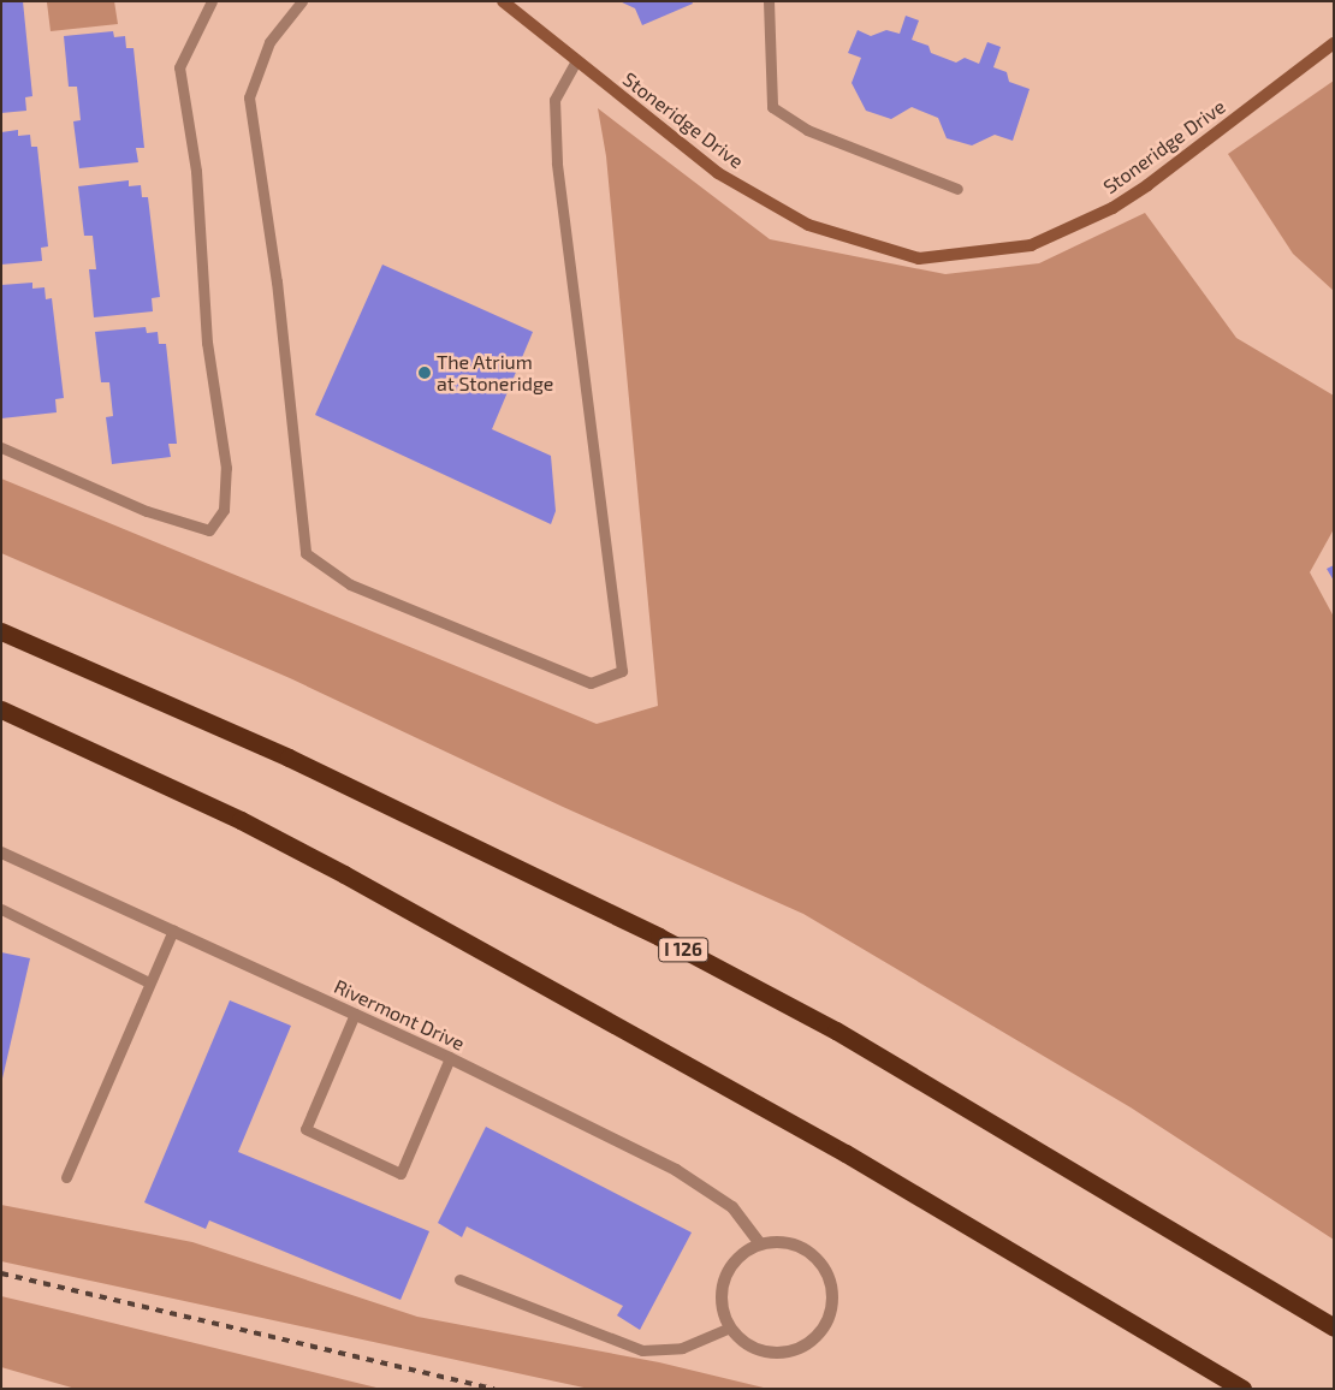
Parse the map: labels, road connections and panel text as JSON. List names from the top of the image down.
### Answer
{
  "streets": {
    "highway": ["I 126"],
    "street": ["Stoneridge Drive", "Rivermont Drive"]
  },
  "places": ["The Atrium at Stoneridge"]
}
